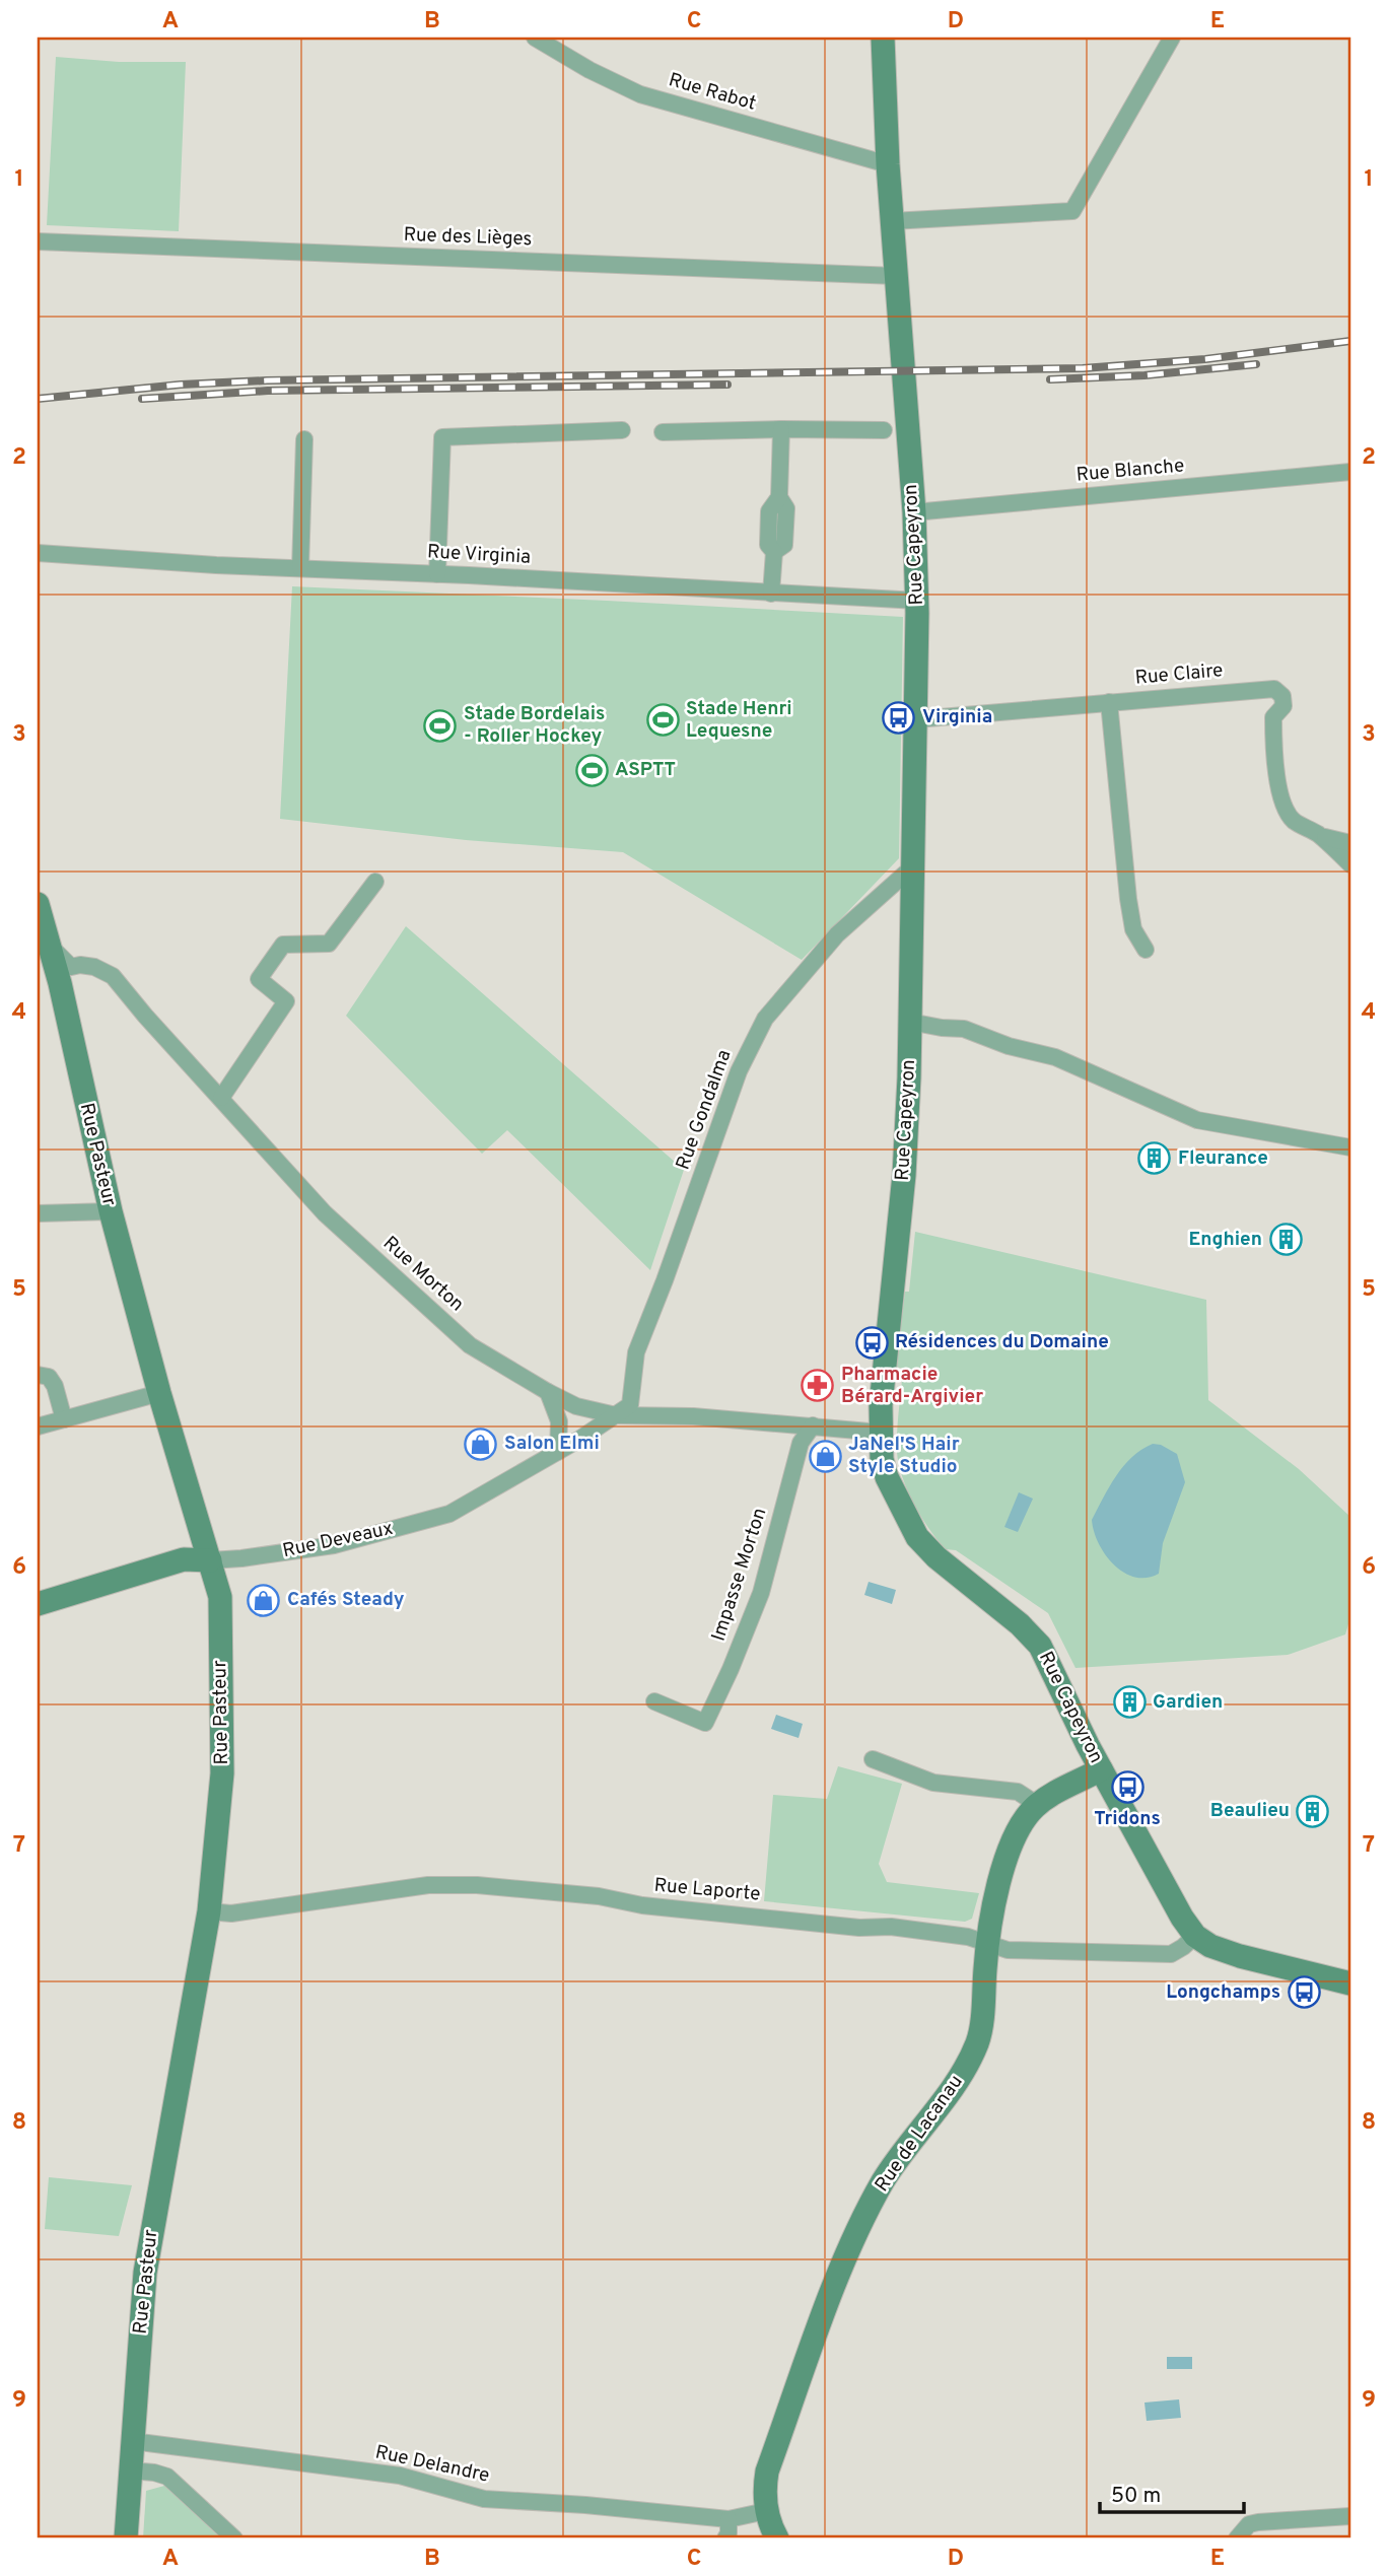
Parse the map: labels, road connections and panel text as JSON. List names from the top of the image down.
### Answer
{
  "streets": {
    "street": [
      "Rue Rabot",
      "Rue des Lièges",
      "Rue Blanche",
      "Rue Capeyron",
      "Rue Virginia",
      "Rue Claire",
      "Rue Gondalma",
      "Rue Pasteur",
      "Rue Morton",
      "Rue Deveaux",
      "Impasse Morton",
      "Rue Laporte",
      "Rue de Lacanau",
      "Rue Delandre"
    ]
  },
  "crossings": [
    ["Rue Rabot", "Rue Capeyron"],
    ["Rue des Lièges", "Rue Capeyron"],
    ["Rue Blanche", "Rue Capeyron"],
    ["Rue Capeyron", "Rue Virginia"],
    ["Rue Capeyron", "Rue Claire"],
    ["Rue Capeyron", "Rue Gondalma"],
    ["Rue Capeyron", "Rue Morton"],
    ["Rue Capeyron", "Rue Laporte"],
    ["Rue Gondalma", "Rue Morton"],
    ["Rue Gondalma", "Rue Deveaux"],
    ["Rue Pasteur", "Rue Morton"],
    ["Rue Pasteur", "Rue Deveaux"],
    ["Rue Pasteur", "Rue Laporte"],
    ["Rue Pasteur", "Rue Delandre"],
    ["Rue Morton", "Rue Deveaux"],
    ["Rue Morton", "Impasse Morton"],
    ["Rue Laporte", "Rue de Lacanau"],
    ["Rue de Lacanau", "Rue Delandre"]
  ],
  "places": {
    "bus stop": [
      "Virginia",
      "Résidences du Domaine",
      "Tridons",
      "Longchamps"
    ],
    "sports": ["Stade Henri Lequesne", "Stade Bordelais - Roller Hockey", "ASPTT"],
    "building": [
      "Fleurance",
      "Enghien",
      "Gardien",
      "Beaulieu"
    ],
    "pharmacy": ["Pharmacie Bérard-Argivier"],
    "shop": ["Salon Elmi", "JaNel'S Hair Style Studio", "Cafés Steady"]
  },
  "scale_bar": "50 m",
  "grid": {
    "columns": [
      "A",
      "B",
      "C",
      "D",
      "E"
    ],
    "rows": [
      "1",
      "2",
      "3",
      "4",
      "5",
      "6",
      "7",
      "8",
      "9"
    ]
  }
}
